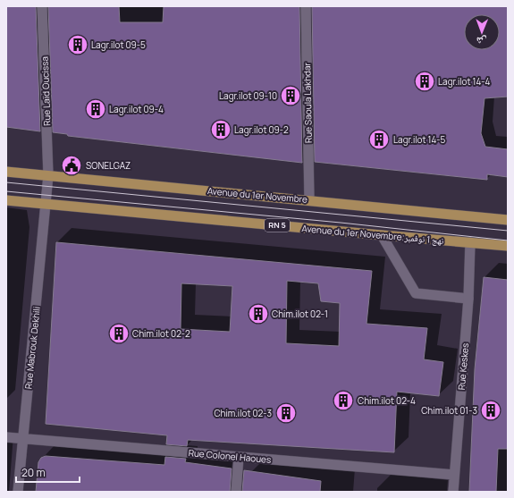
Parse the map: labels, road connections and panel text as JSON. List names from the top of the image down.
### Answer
{
  "streets": {
    "main road": ["Avenue du 1er Novembre", "RN 5", "Avenue du 1er Novembre;نهج 1 نوفمبر"],
    "street": [
      "Rue Laïd Oucissa",
      "Rue Saoula Lakhdar",
      "Rue Mabrouk Dekhili",
      "Rue Keskes",
      "Rue Colonel Haoues"
    ]
  },
  "crossings": [
    ["Rue Laïd Oucissa", "Avenue du 1er Novembre"],
    ["Rue Laïd Oucissa", "RN 5"],
    ["Rue Laïd Oucissa", "Avenue du 1er Novembre;نهج 1 نوفمبر"],
    ["Rue Laïd Oucissa", "Rue Mabrouk Dekhili"],
    ["Rue Saoula Lakhdar", "Avenue du 1er Novembre"],
    ["RN 5", "Avenue du 1er Novembre;نهج 1 نوفمبر"],
    ["RN 5", "Rue Mabrouk Dekhili"],
    ["Avenue du 1er Novembre;نهج 1 نوفمبر", "Rue Mabrouk Dekhili"],
    ["Avenue du 1er Novembre;نهج 1 نوفمبر", "Rue Keskes"],
    ["Rue Mabrouk Dekhili", "Rue Colonel Haoues"],
    ["Rue Keskes", "Rue Colonel Haoues"]
  ],
  "places": {
    "building": [
      "Lagr.ilot 09-5",
      "Lagr.ilot 14-4",
      "Lagr.ilot 09-10",
      "Lagr.ilot 09-4",
      "Lagr.ilot 09-2",
      "Lagr.ilot 14-5",
      "Chim.ilot 02-1",
      "Chim.ilot 02-2",
      "Chim.ilot 02-4",
      "Chim.ilot 01-3",
      "Chim.ilot 02-3"
    ],
    "public building": ["SONELGAZ"]
  },
  "scale_bar": "20 m",
  "north": "bottom"
}
